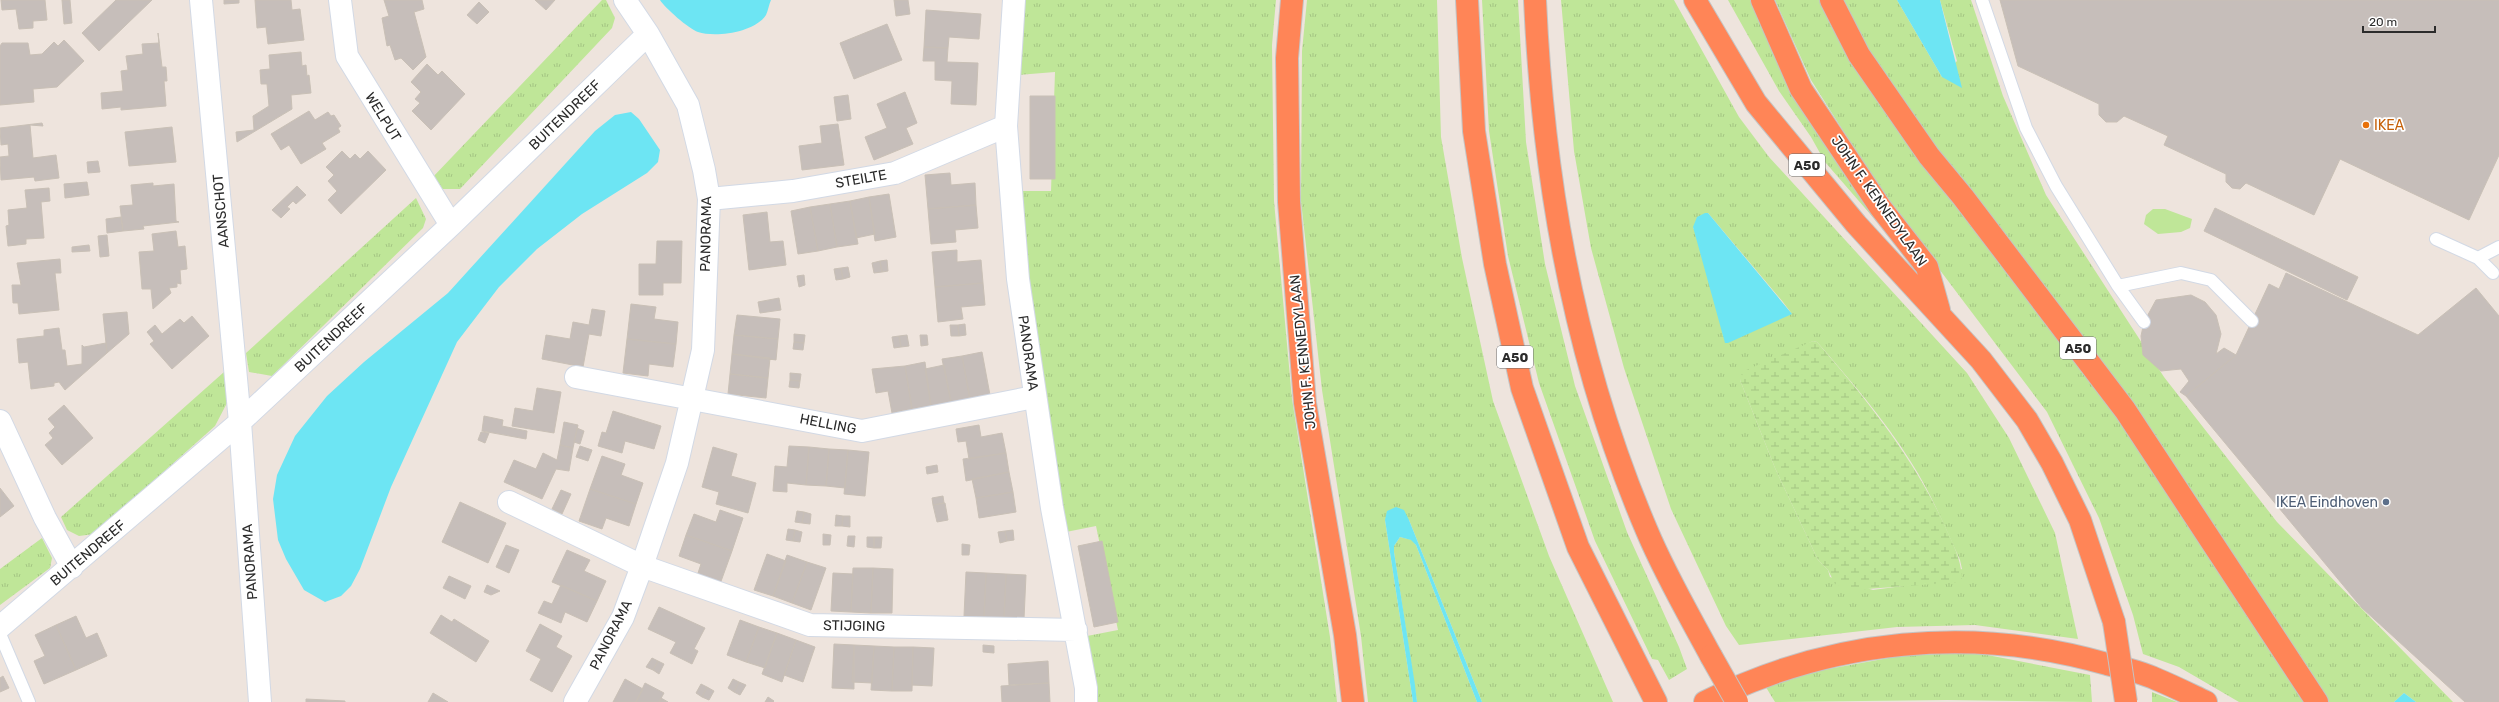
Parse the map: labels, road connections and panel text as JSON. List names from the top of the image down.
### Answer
{
  "streets": {
    "highway": ["A50", "JOHN F. KENNEDYLAAN"],
    "street": [
      "BUITENDREEF",
      "WELPUT",
      "STEILTE",
      "AANSCHOT",
      "PANORAMA",
      "HELLING",
      "STIJGING"
    ]
  },
  "crossings": [
    ["BUITENDREEF", "WELPUT"],
    ["BUITENDREEF", "AANSCHOT"],
    ["BUITENDREEF", "PANORAMA"],
    ["A50", "JOHN F. KENNEDYLAAN"],
    ["STEILTE", "PANORAMA"],
    ["AANSCHOT", "PANORAMA"],
    ["PANORAMA", "HELLING"],
    ["PANORAMA", "STIJGING"]
  ],
  "places": ["IKEA", "IKEA Eindhoven"],
  "scale_bar": "20 m"
}
